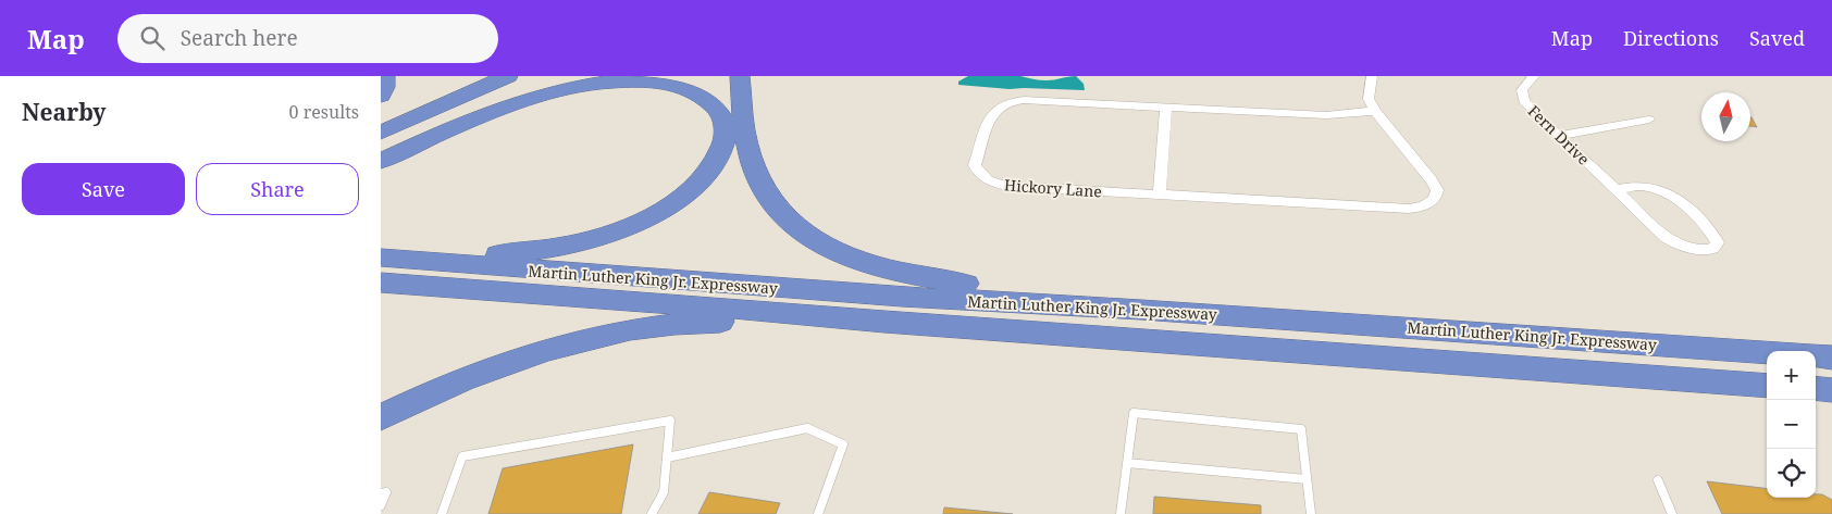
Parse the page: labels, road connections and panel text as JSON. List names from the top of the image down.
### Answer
{
  "streets": {
    "highway": ["Martin Luther King Jr. Expressway"],
    "street": ["Fern Drive", "Hickory Lane"]
  },
  "north": "top",
  "page": {
    "header": "Map",
    "search": "Search here",
    "nav": ["Map", "Directions", "Saved"],
    "heading": ["Nearby", "0 results"],
    "buttons": ["Save", "Share"],
    "map_buttons": ["+", "−"]
  }
}
